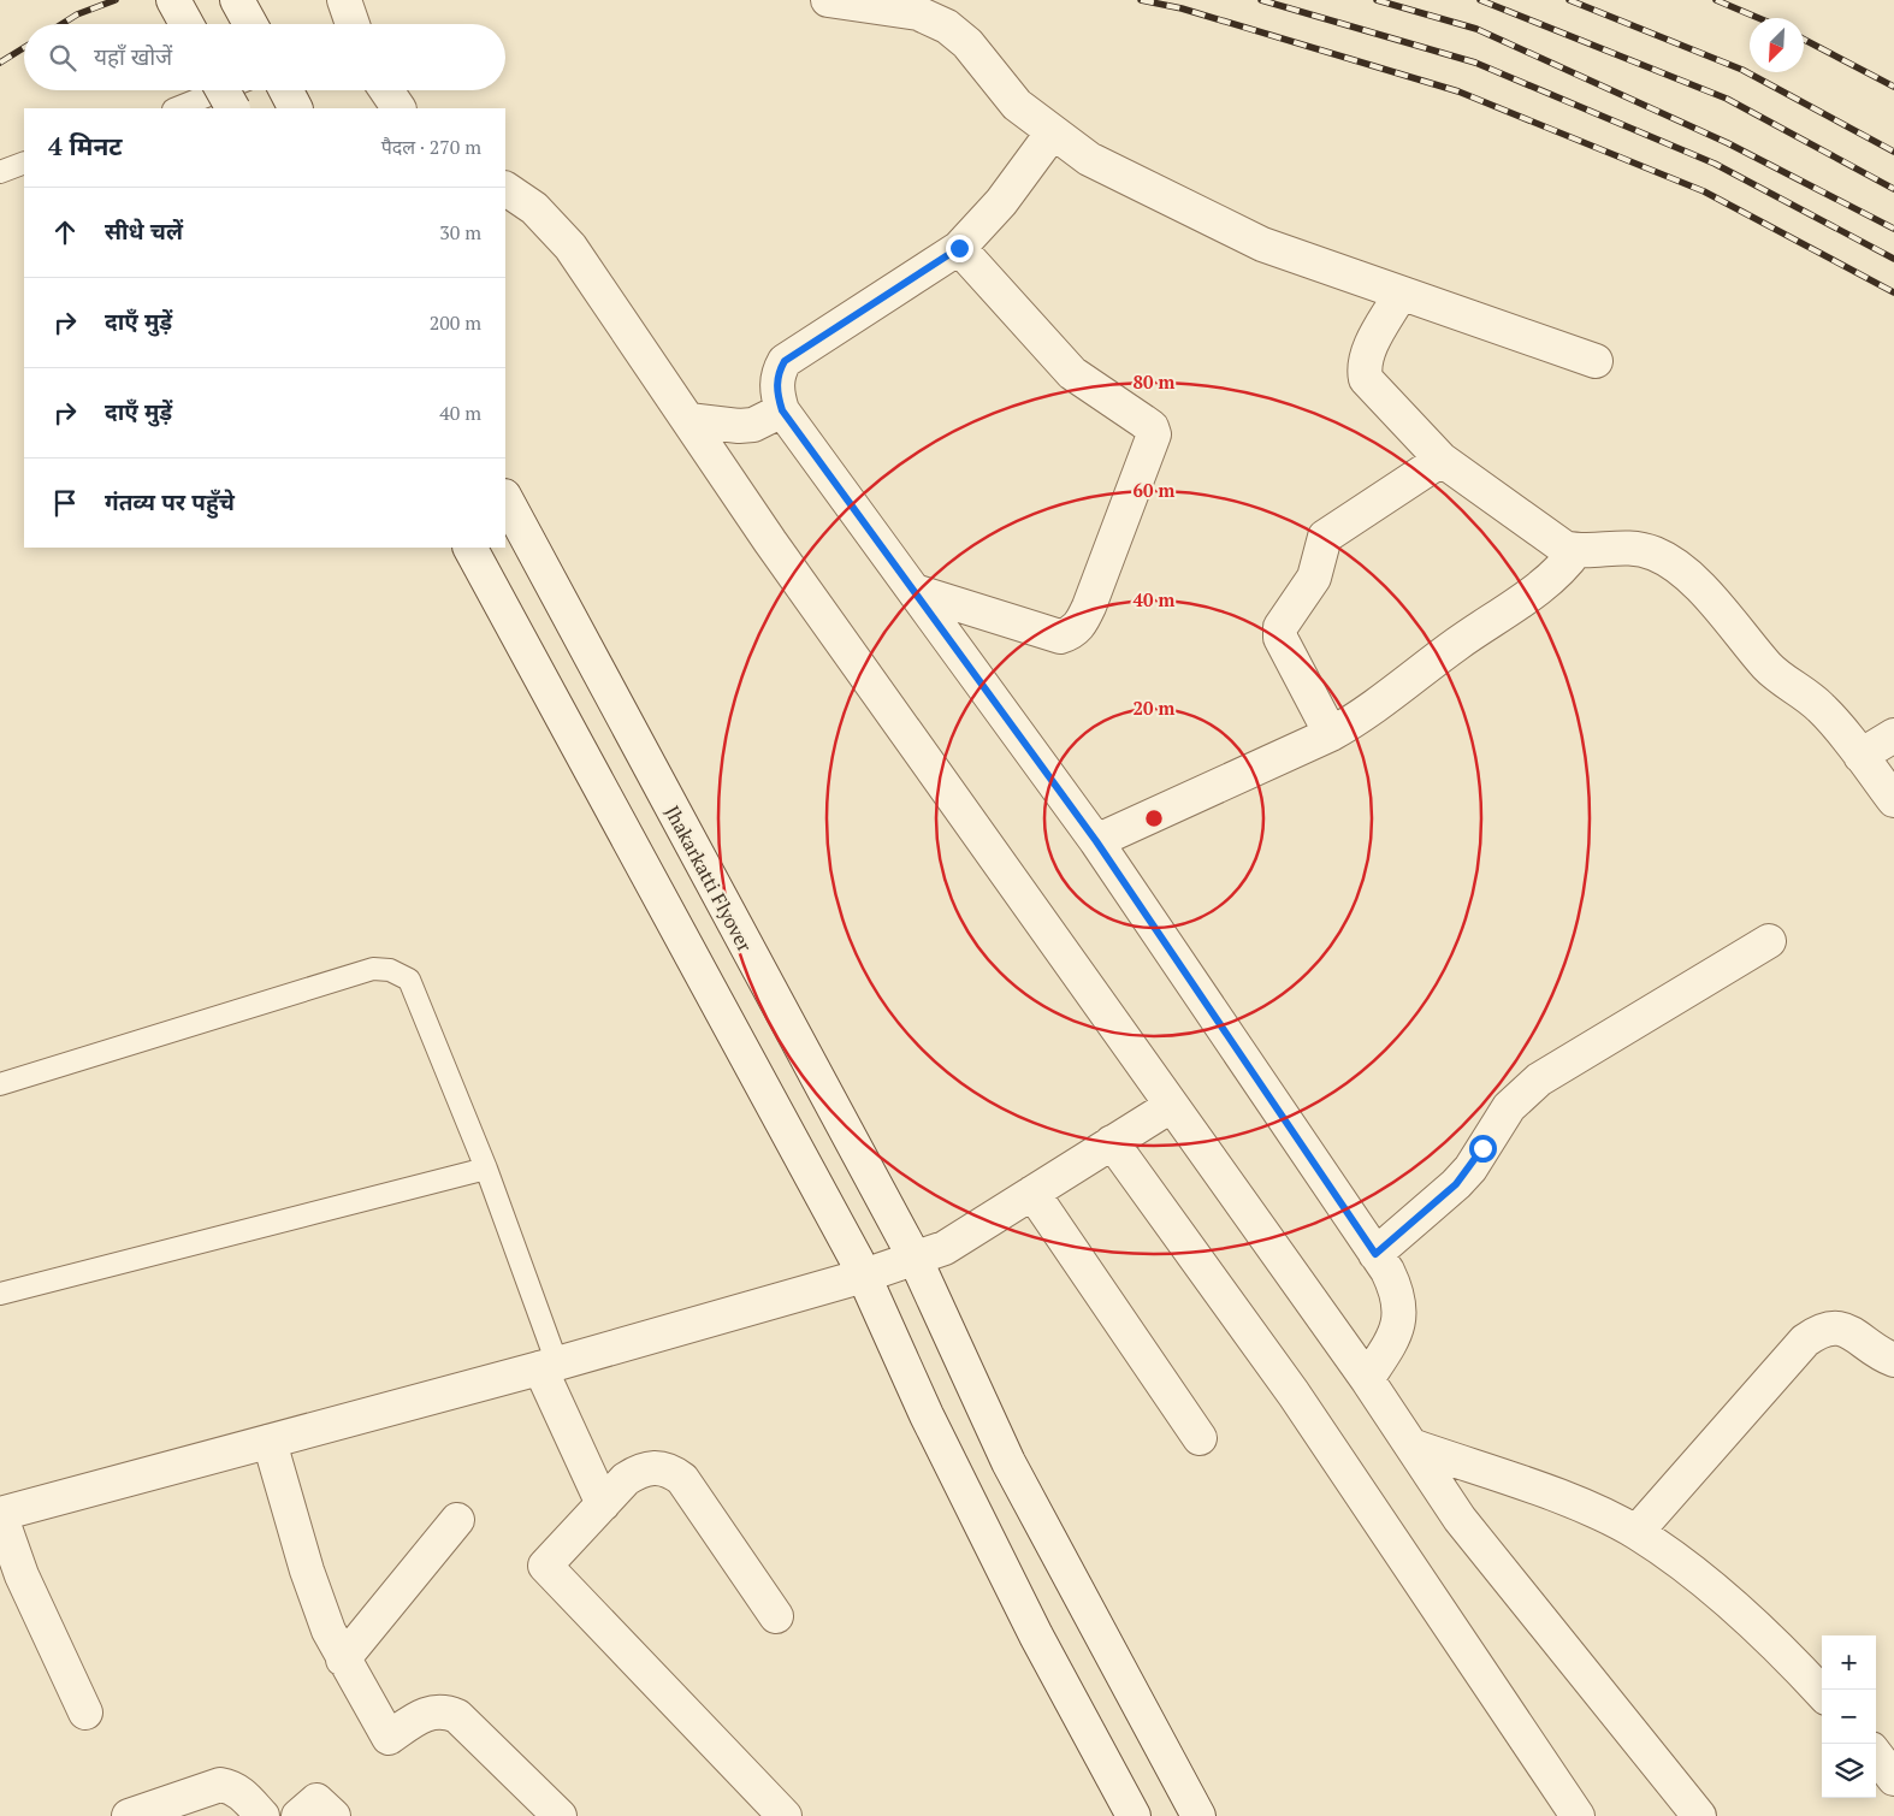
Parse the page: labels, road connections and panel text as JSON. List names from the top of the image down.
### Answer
{
  "streets": {
    "street": ["Jhakarkatti Flyover"]
  },
  "north": "bottom left",
  "page": {
    "search": "यहाँ खोजें",
    "heading": ["4 मिनट", "पैदल · 270 m"],
    "list": [
      ["सीधे चलें", "30 m"],
      ["दाएँ मुड़ें", "200 m"],
      ["दाएँ मुड़ें", "40 m"],
      "गंतव्य पर पहुँचे"
    ],
    "map_buttons": ["+", "−"]
  },
  "rings": [
    "80 m",
    "60 m",
    "40 m",
    "20 m"
  ]
}
